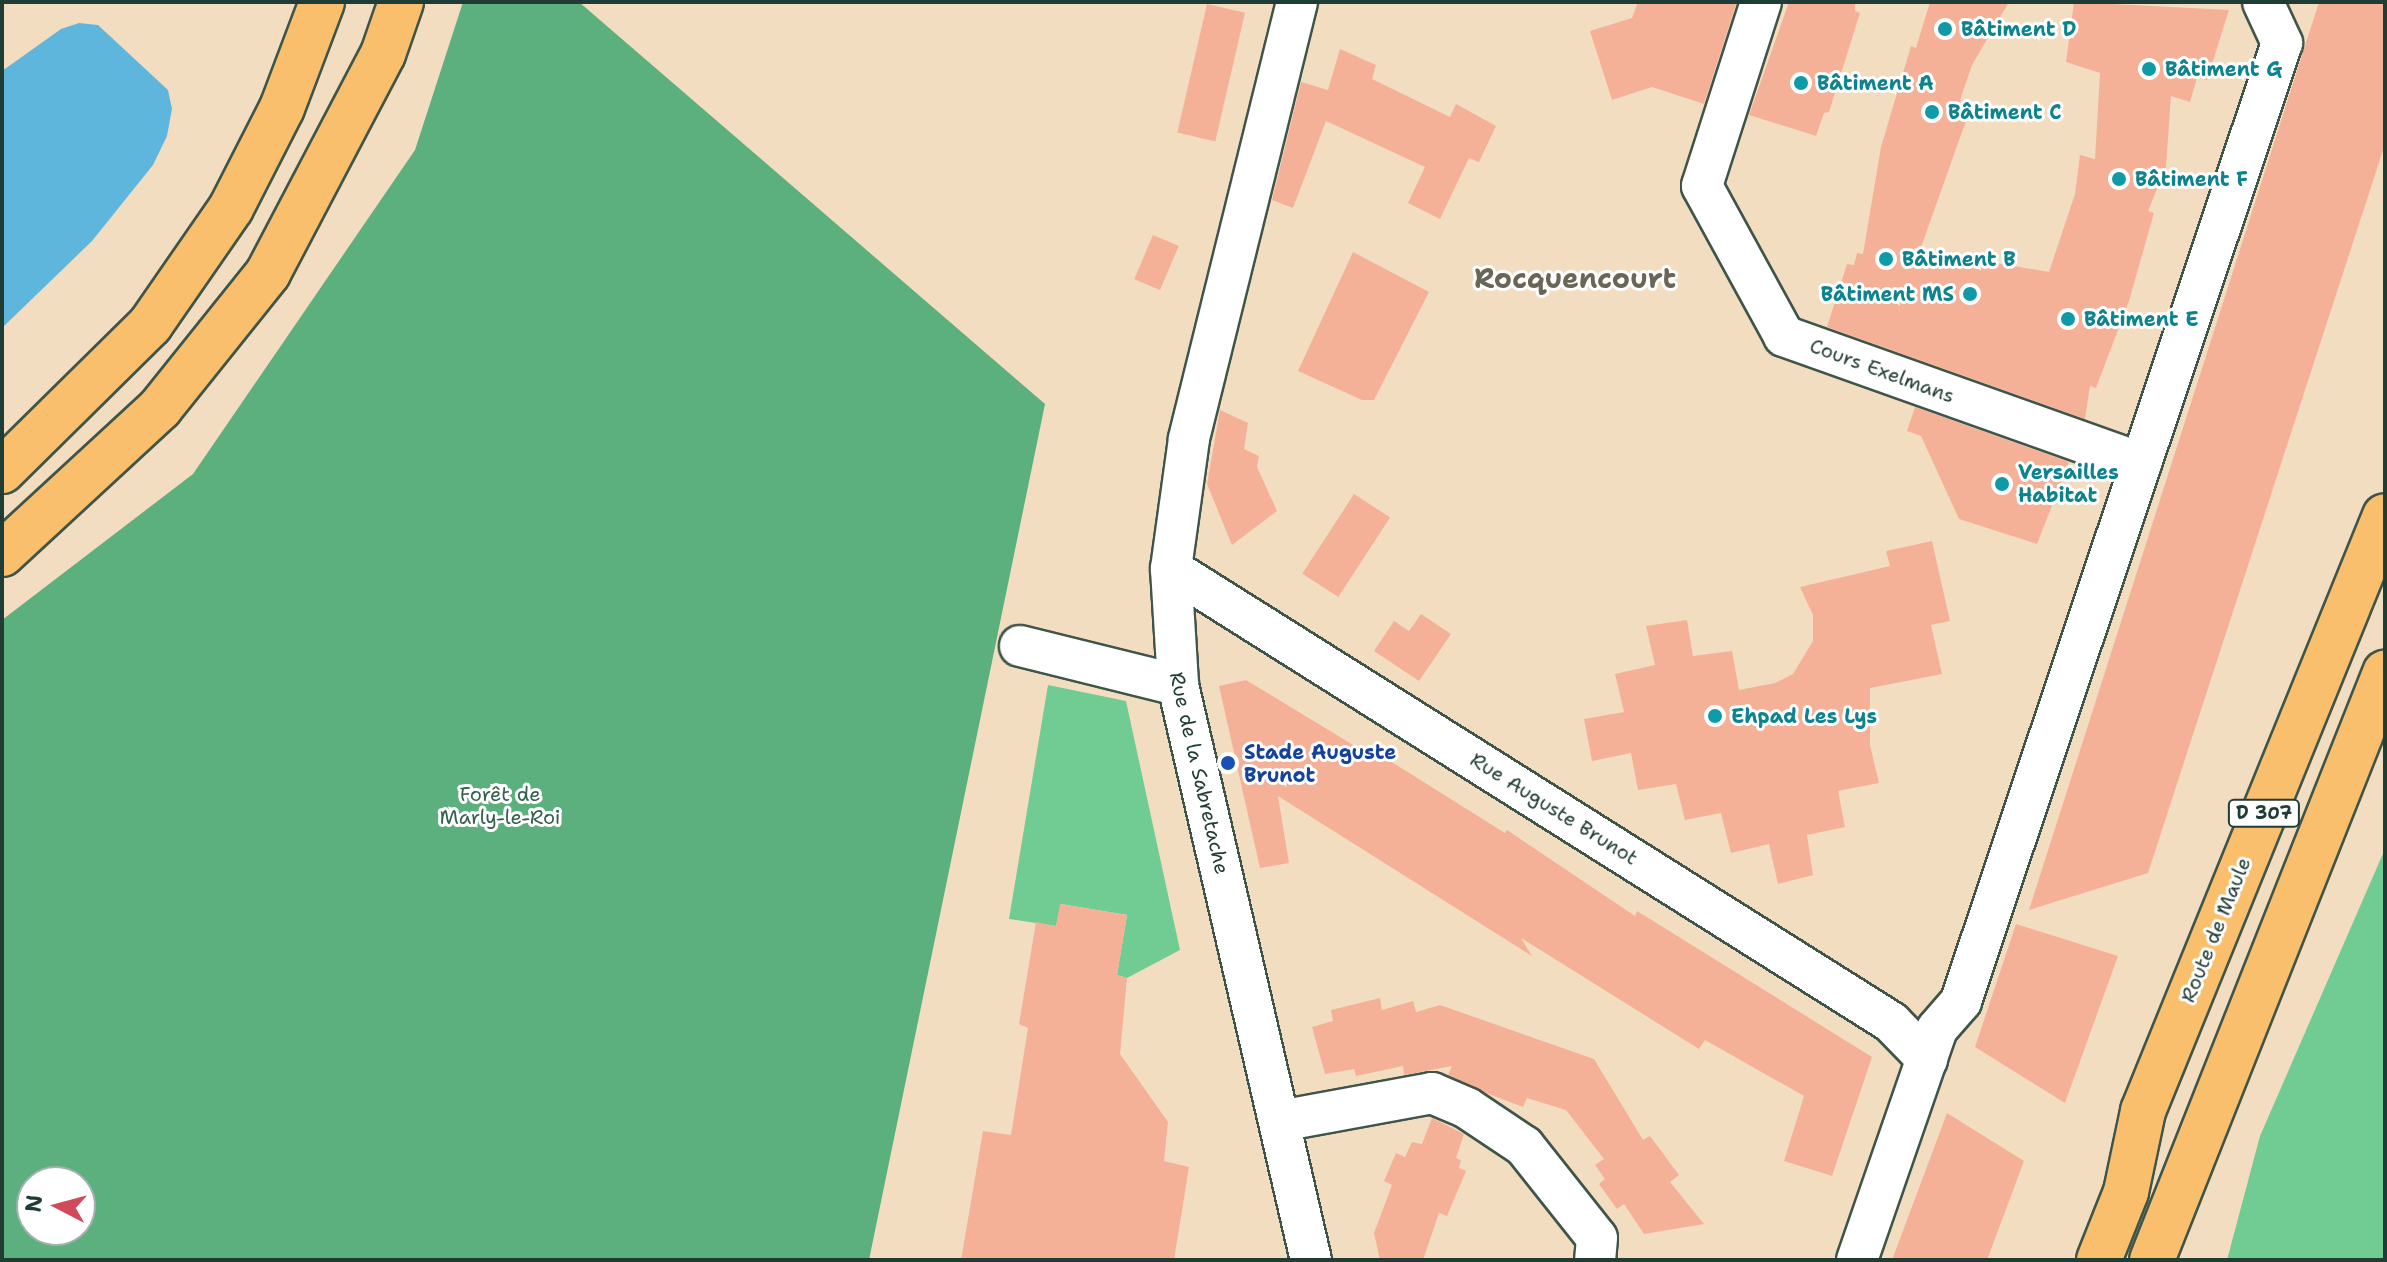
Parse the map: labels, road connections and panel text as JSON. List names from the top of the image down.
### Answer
{
  "streets": {
    "main road": ["D 307", "Route de Maule"],
    "street": ["Cours Exelmans", "Rue de la Sabretache", "Rue Auguste Brunot"]
  },
  "crossings": [
    ["Rue de la Sabretache", "Rue Auguste Brunot"]
  ],
  "districts": ["Rocquencourt"],
  "parks": ["Forêt de Marly-le-Roi"],
  "places": [
    "Bâtiment D",
    "Bâtiment G",
    "Bâtiment A",
    "Bâtiment C",
    "Bâtiment F",
    "Bâtiment B",
    "Bâtiment MS",
    "Bâtiment E",
    "Versailles Habitat",
    "Ehpad Les Lys",
    "Stade Auguste Brunot"
  ],
  "north": "left"
}
